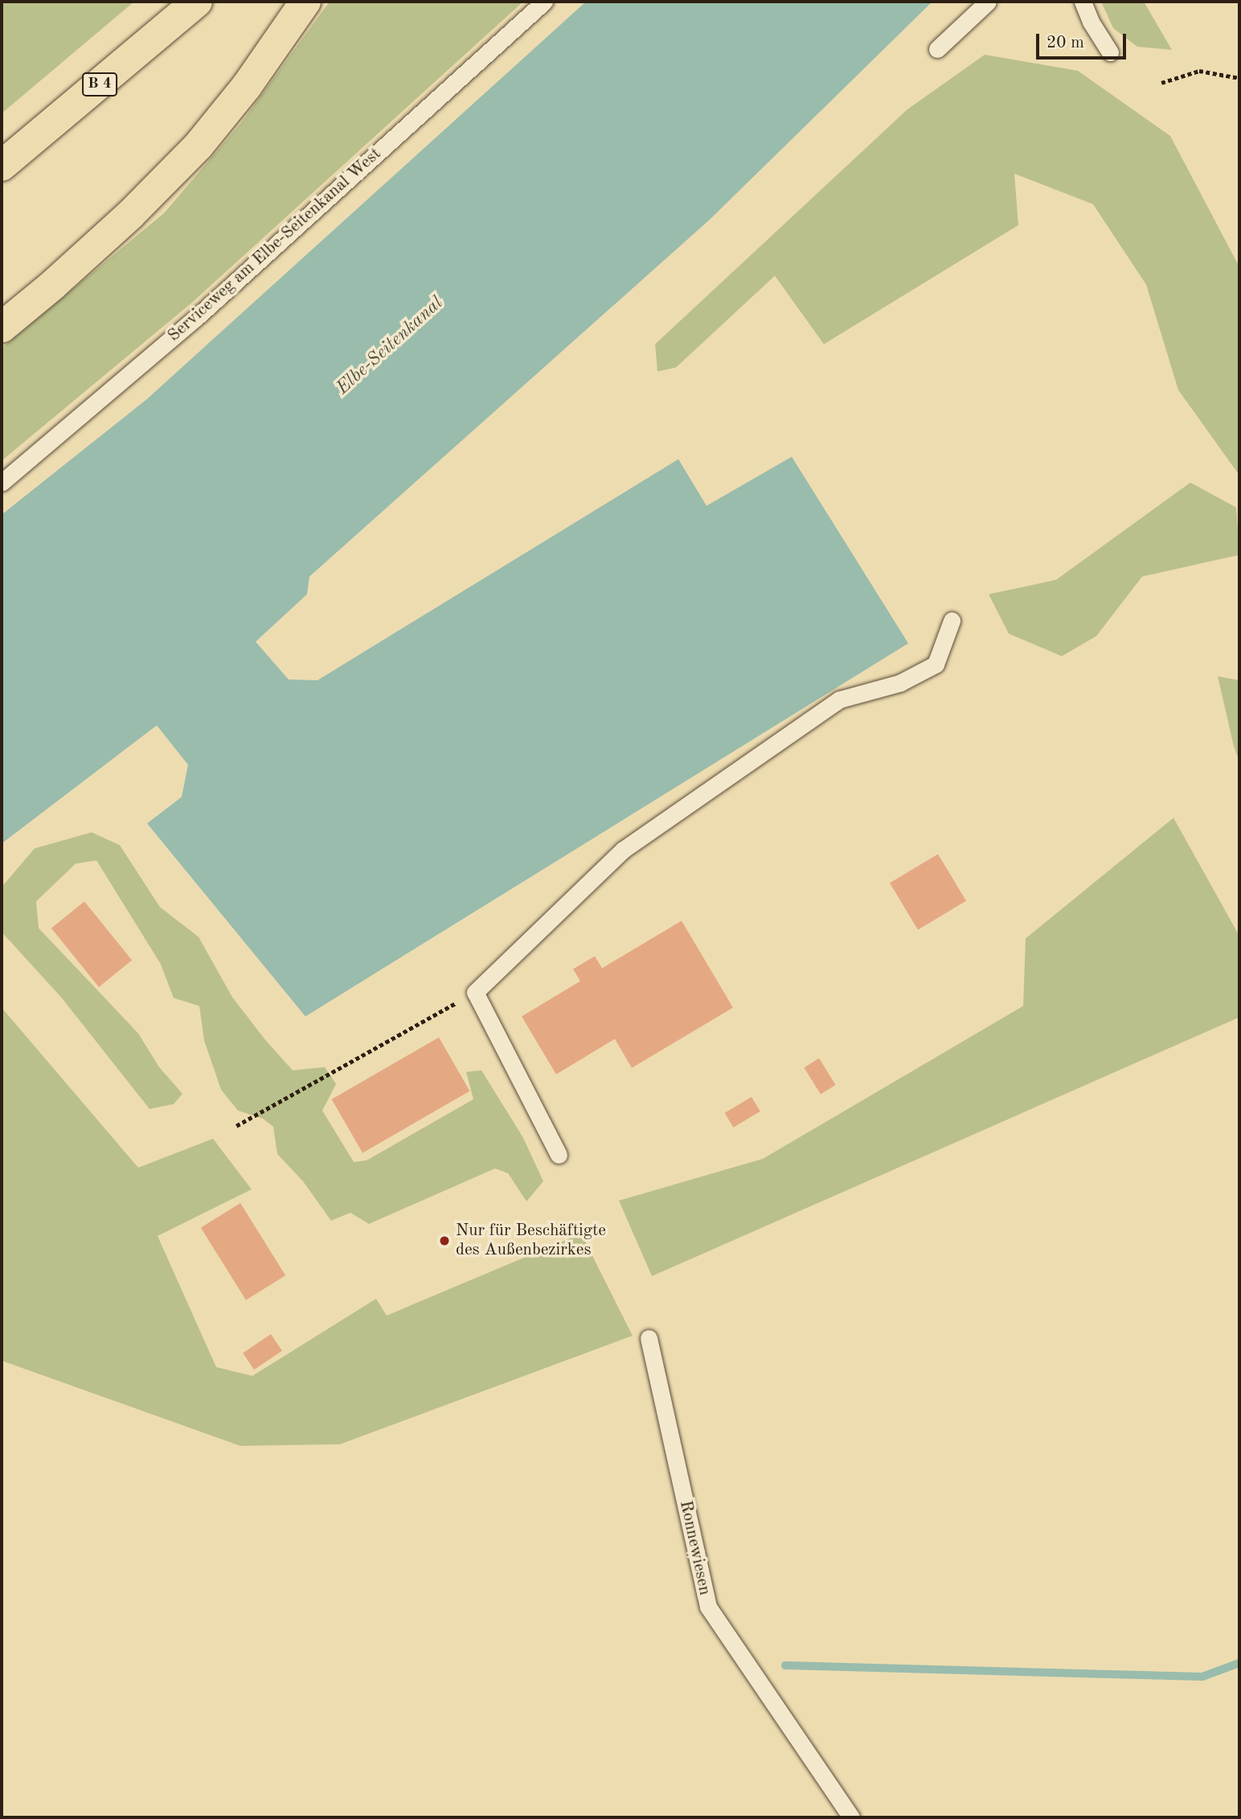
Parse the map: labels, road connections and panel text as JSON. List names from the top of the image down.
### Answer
{
  "streets": {
    "highway": ["B 4"],
    "lane": ["Serviceweg am Elbe-Seitenkanal West", "Ronnewiesen"]
  },
  "water": ["Elbe-Seitenkanal"],
  "places": ["Nur für Beschäftigte des Außenbezirkes"],
  "scale_bar": "20 m"
}
